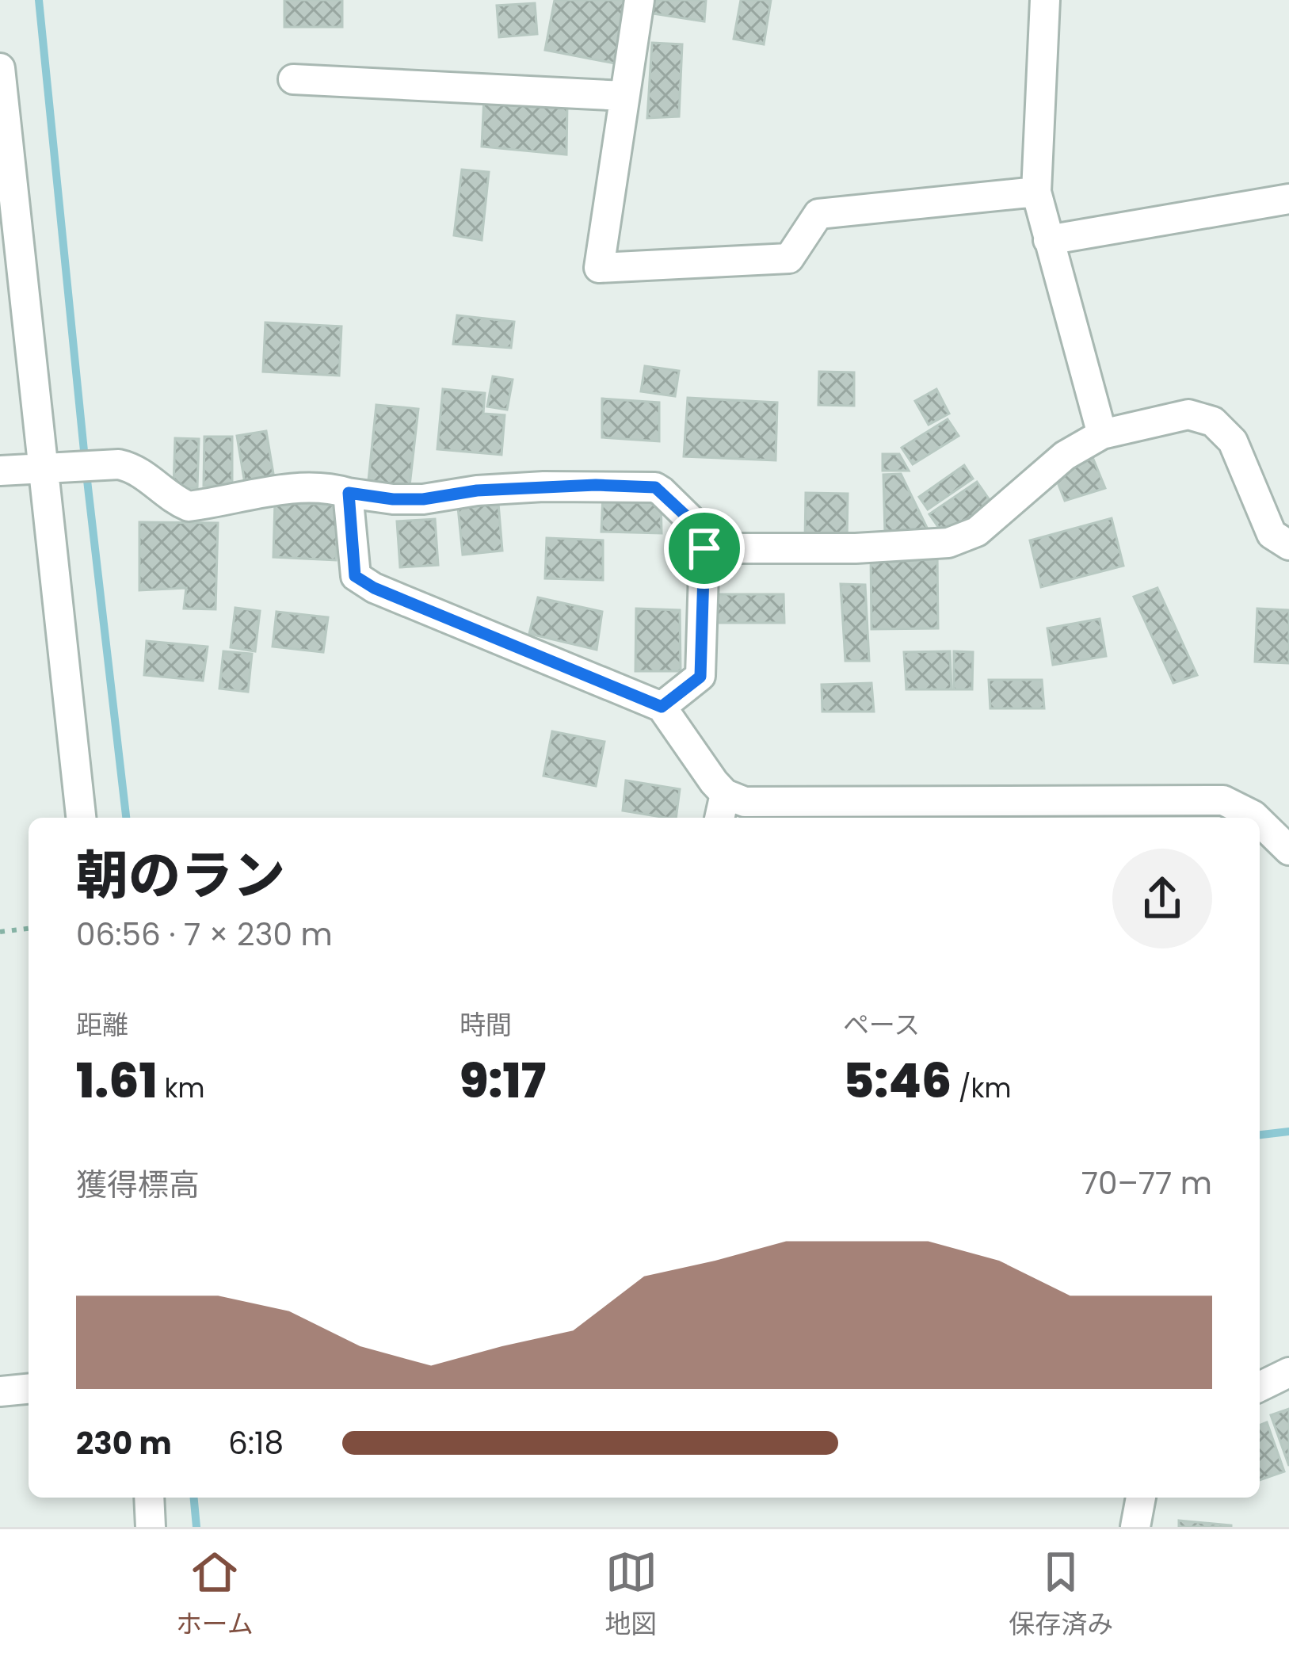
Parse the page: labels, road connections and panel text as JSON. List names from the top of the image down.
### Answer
{
  "page": {
    "heading": ["朝のラン", "06:56 · 7 × 230 m"],
    "stats": [
      ["距離", "1.61 km"],
      ["時間", "9:17"],
      ["ペース", "5:46 /km"]
    ],
    "chart": ["獲得標高", "70–77 m"],
    "list": [
      {
        "name": "230 m",
        "note": "6:18"
      }
    ],
    "tabs": ["ホーム", "地図", "保存済み"]
  }
}
